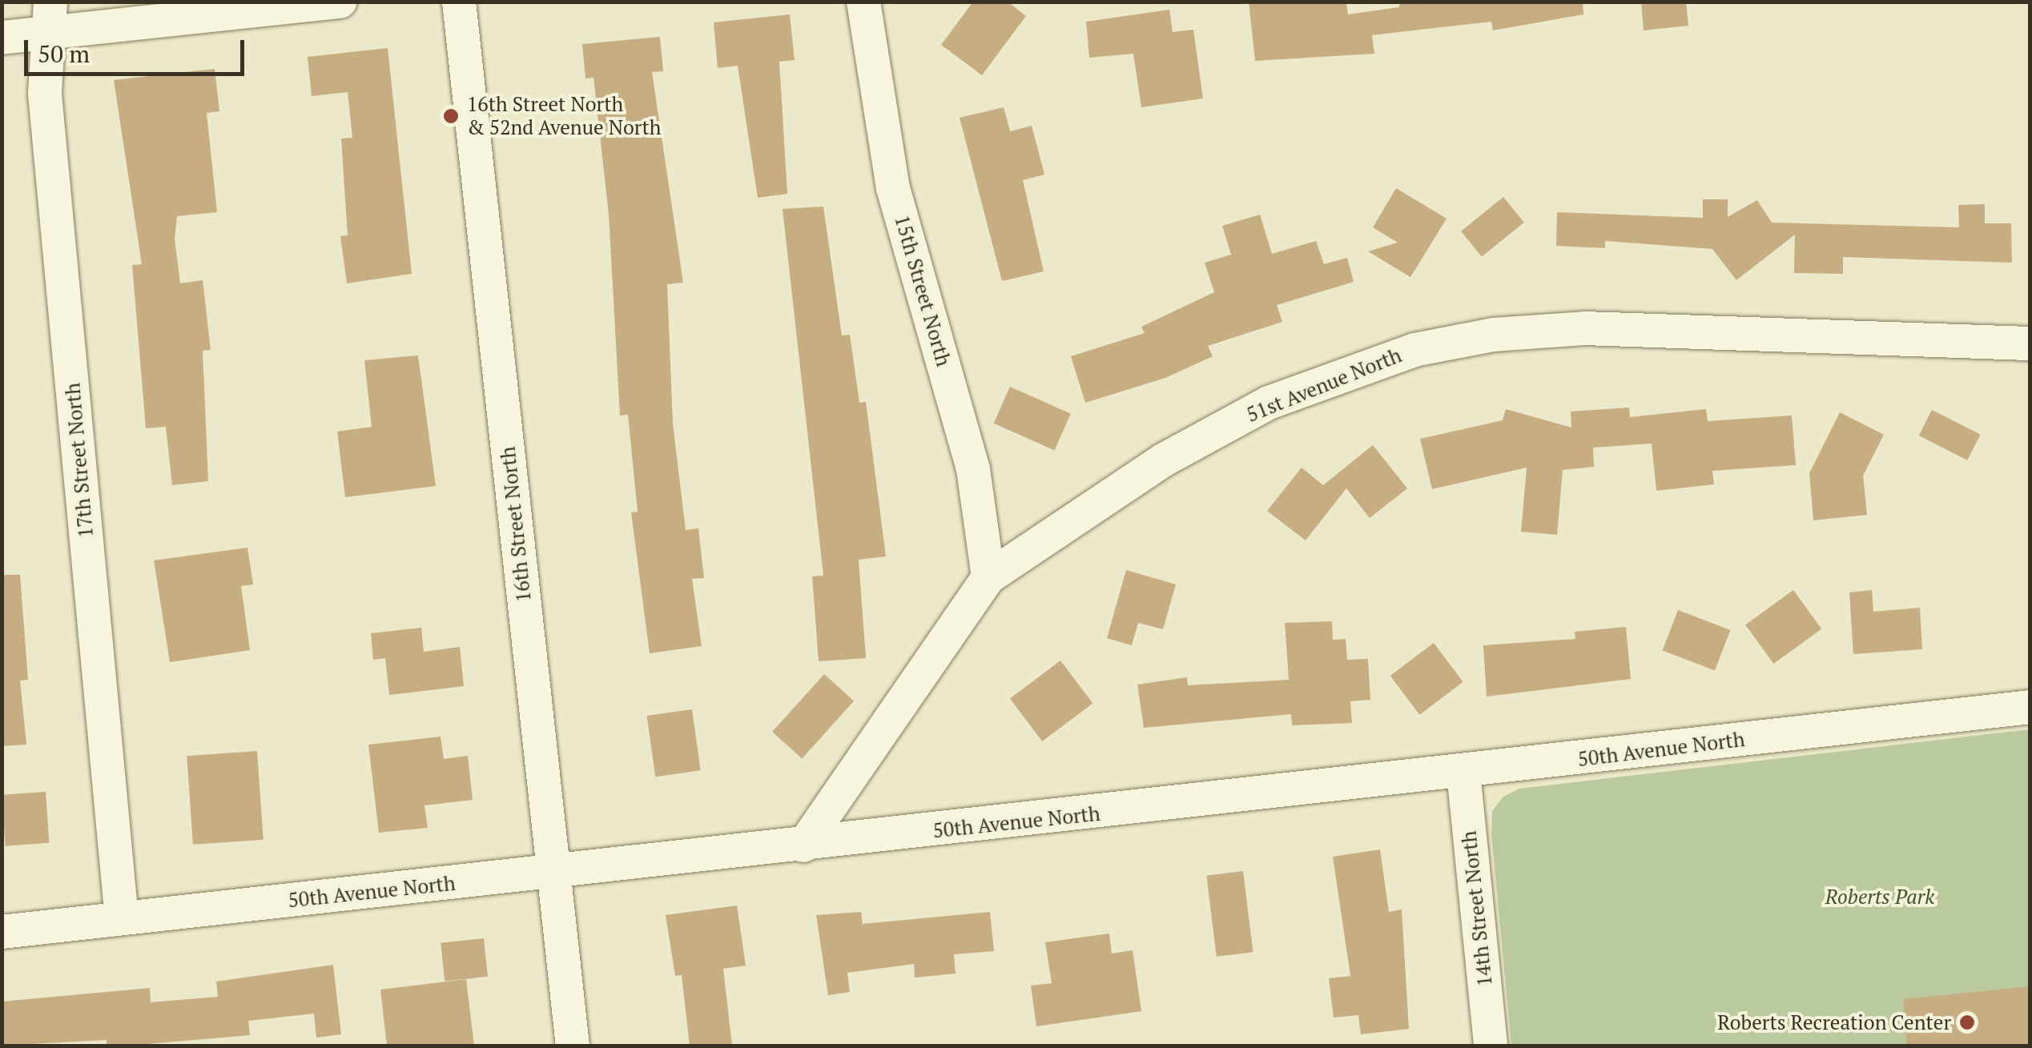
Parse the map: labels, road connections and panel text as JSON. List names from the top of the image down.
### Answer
{
  "streets": {
    "street": [
      "15th Street North",
      "51st Avenue North",
      "17th Street North",
      "16th Street North",
      "50th Avenue North",
      "14th Street North"
    ]
  },
  "crossings": [
    ["15th Street North", "51st Avenue North"],
    ["51st Avenue North", "50th Avenue North"],
    ["17th Street North", "50th Avenue North"],
    ["16th Street North", "50th Avenue North"],
    ["50th Avenue North", "14th Street North"]
  ],
  "parks": ["Roberts Park"],
  "places": ["16th Street North & 52nd Avenue North", "Roberts Recreation Center"],
  "scale_bar": "50 m"
}
